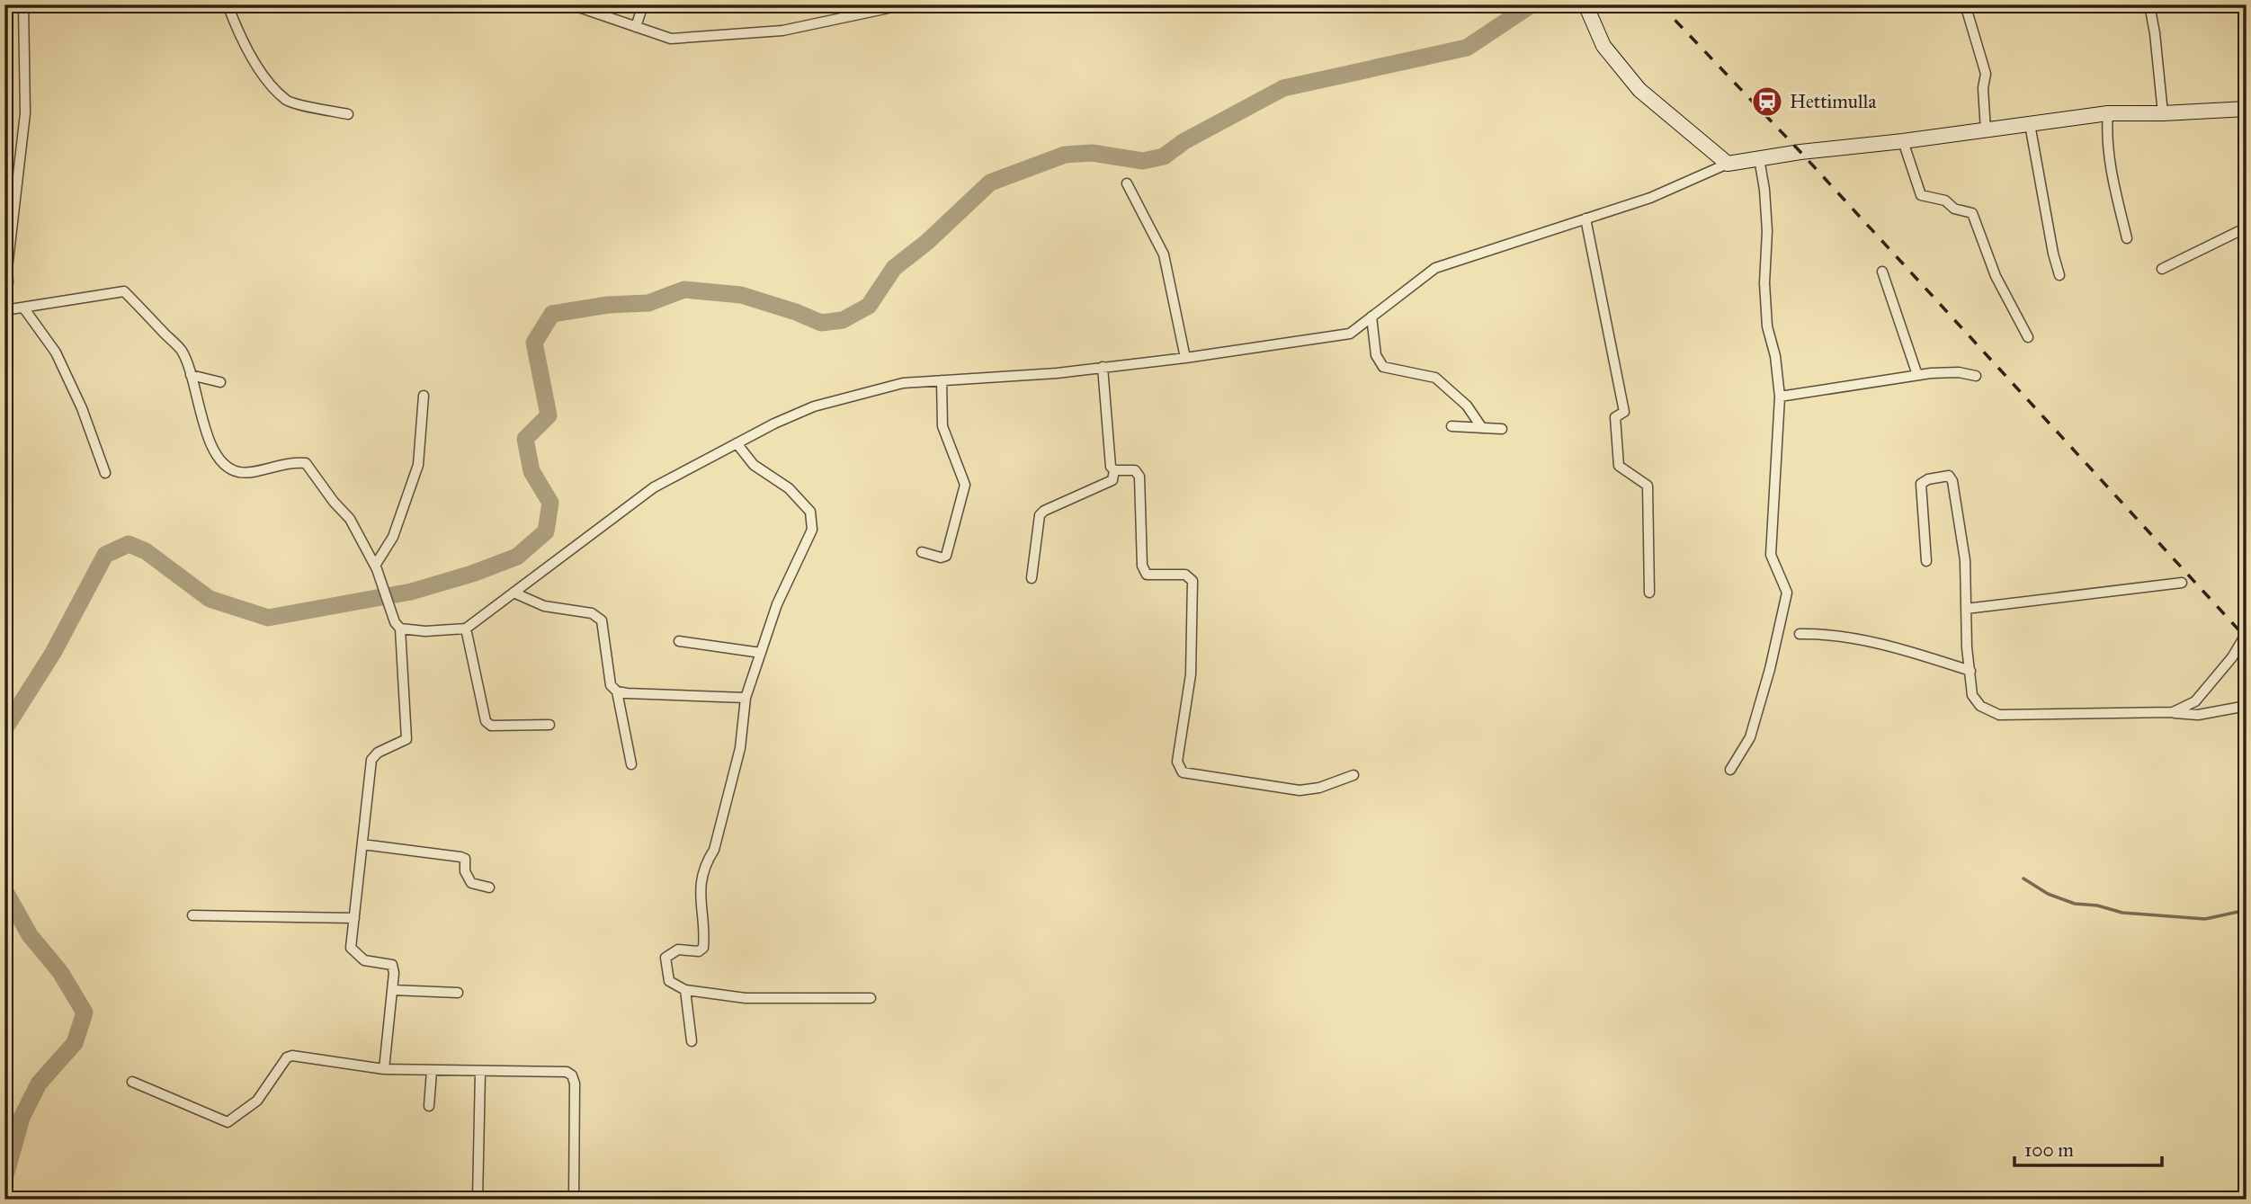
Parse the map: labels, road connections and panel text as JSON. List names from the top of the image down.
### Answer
{
  "places": {
    "station": ["Hettimulla"]
  },
  "scale_bar": "100 m"
}
